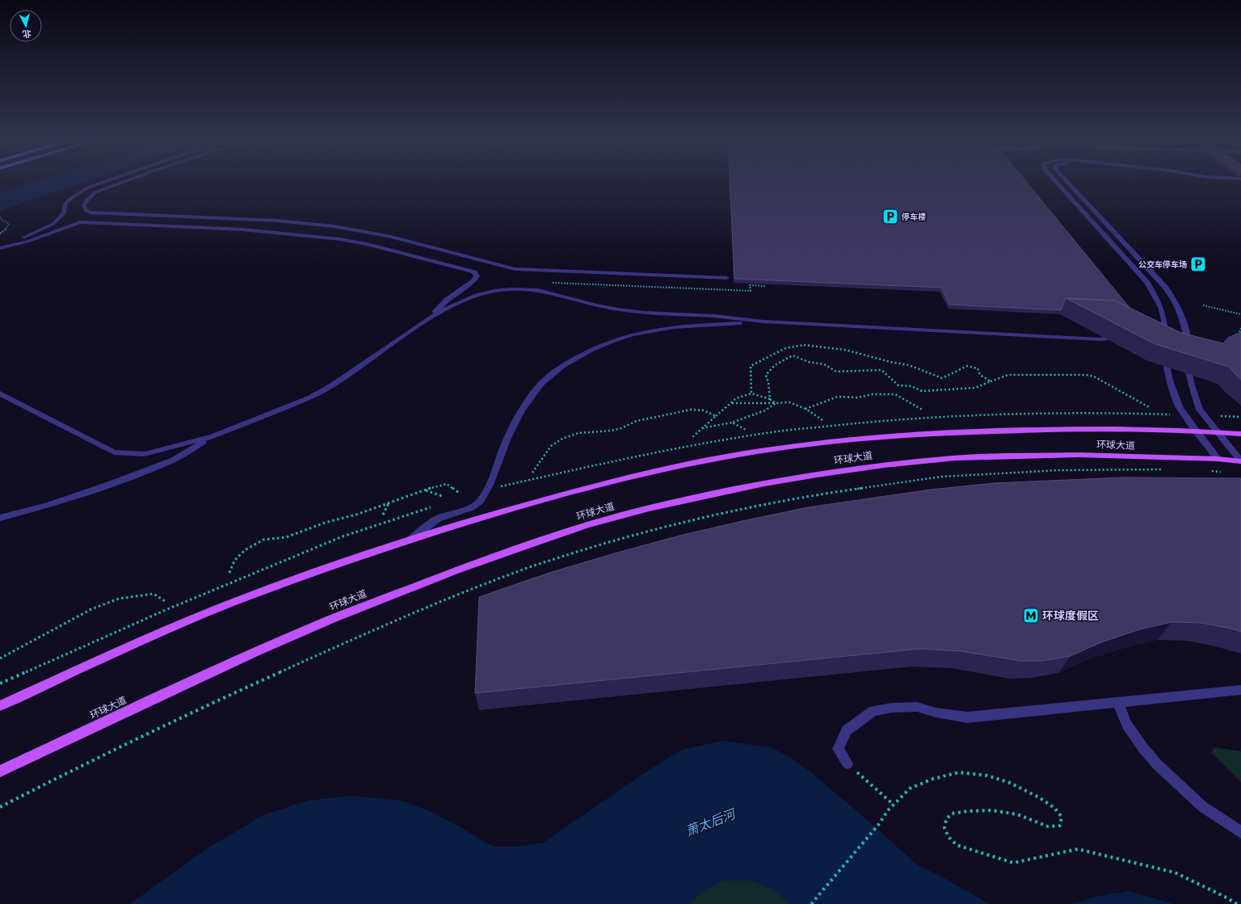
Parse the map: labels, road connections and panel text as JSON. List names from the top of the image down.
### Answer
{
  "streets": {
    "main road": ["环球大道"]
  },
  "water": ["萧太后河"],
  "places": {
    "parking": ["停车楼", "公交车停车场"],
    "metro station": ["环球度假区"]
  },
  "north": "bottom"
}
